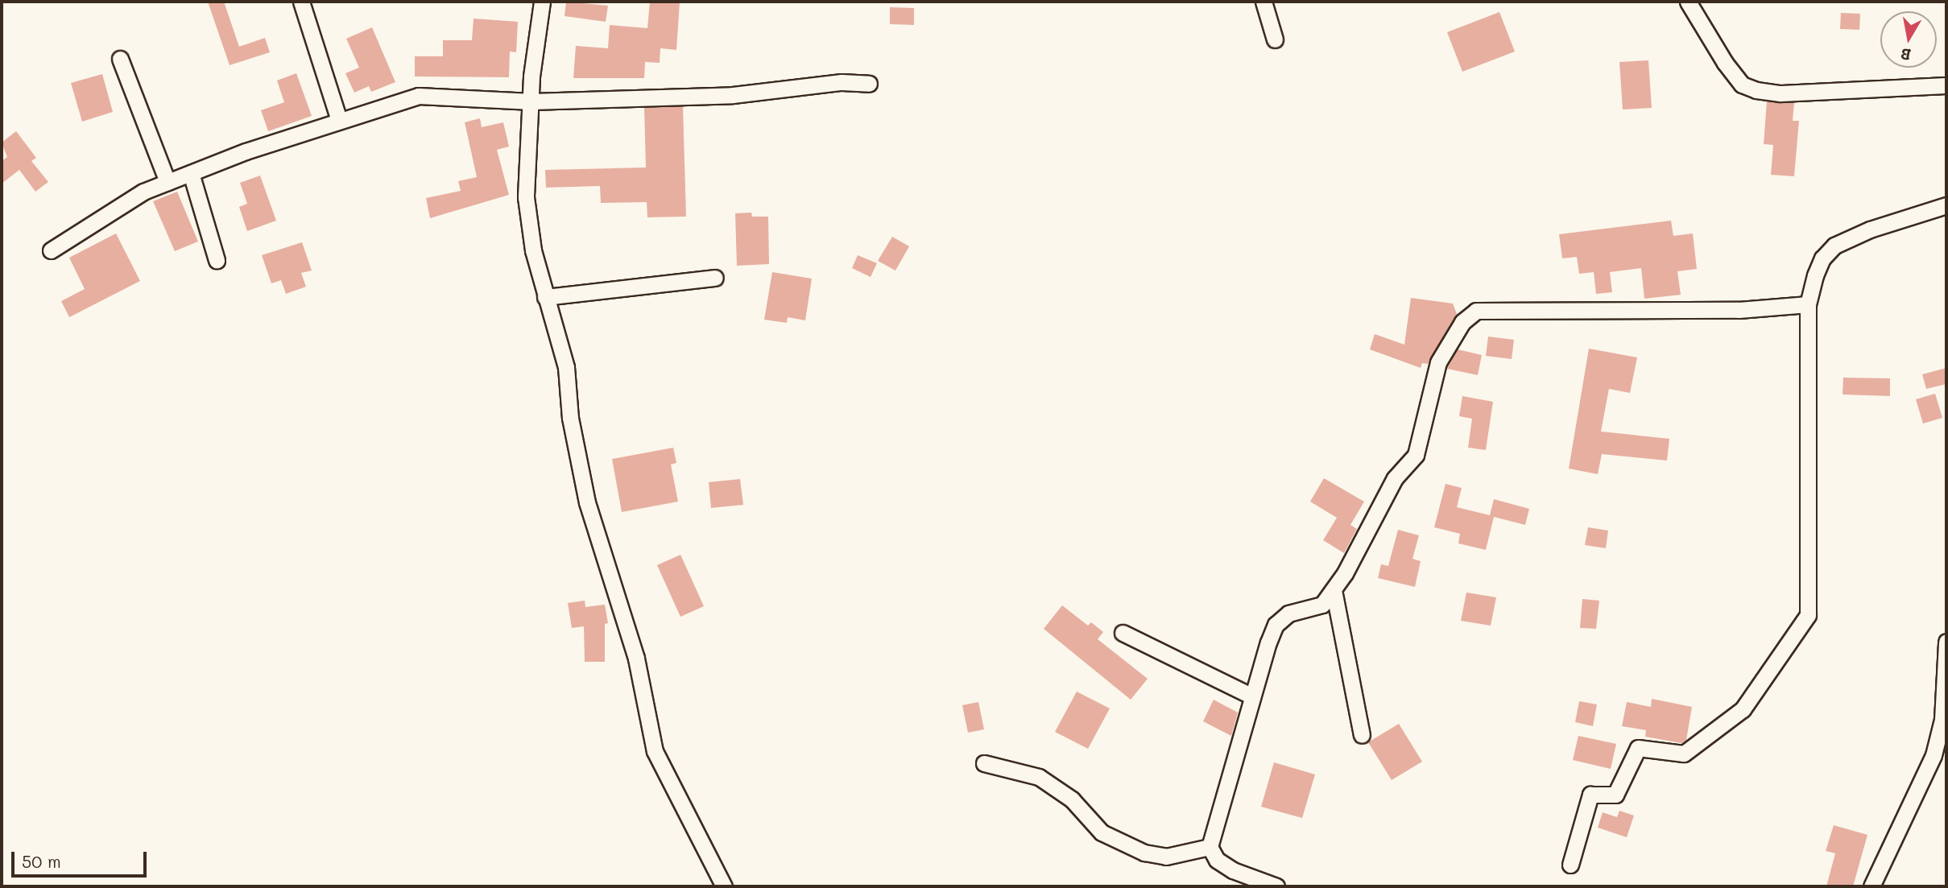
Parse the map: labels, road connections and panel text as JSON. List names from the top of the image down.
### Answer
{
  "scale_bar": "50 m",
  "north": "bottom"
}
